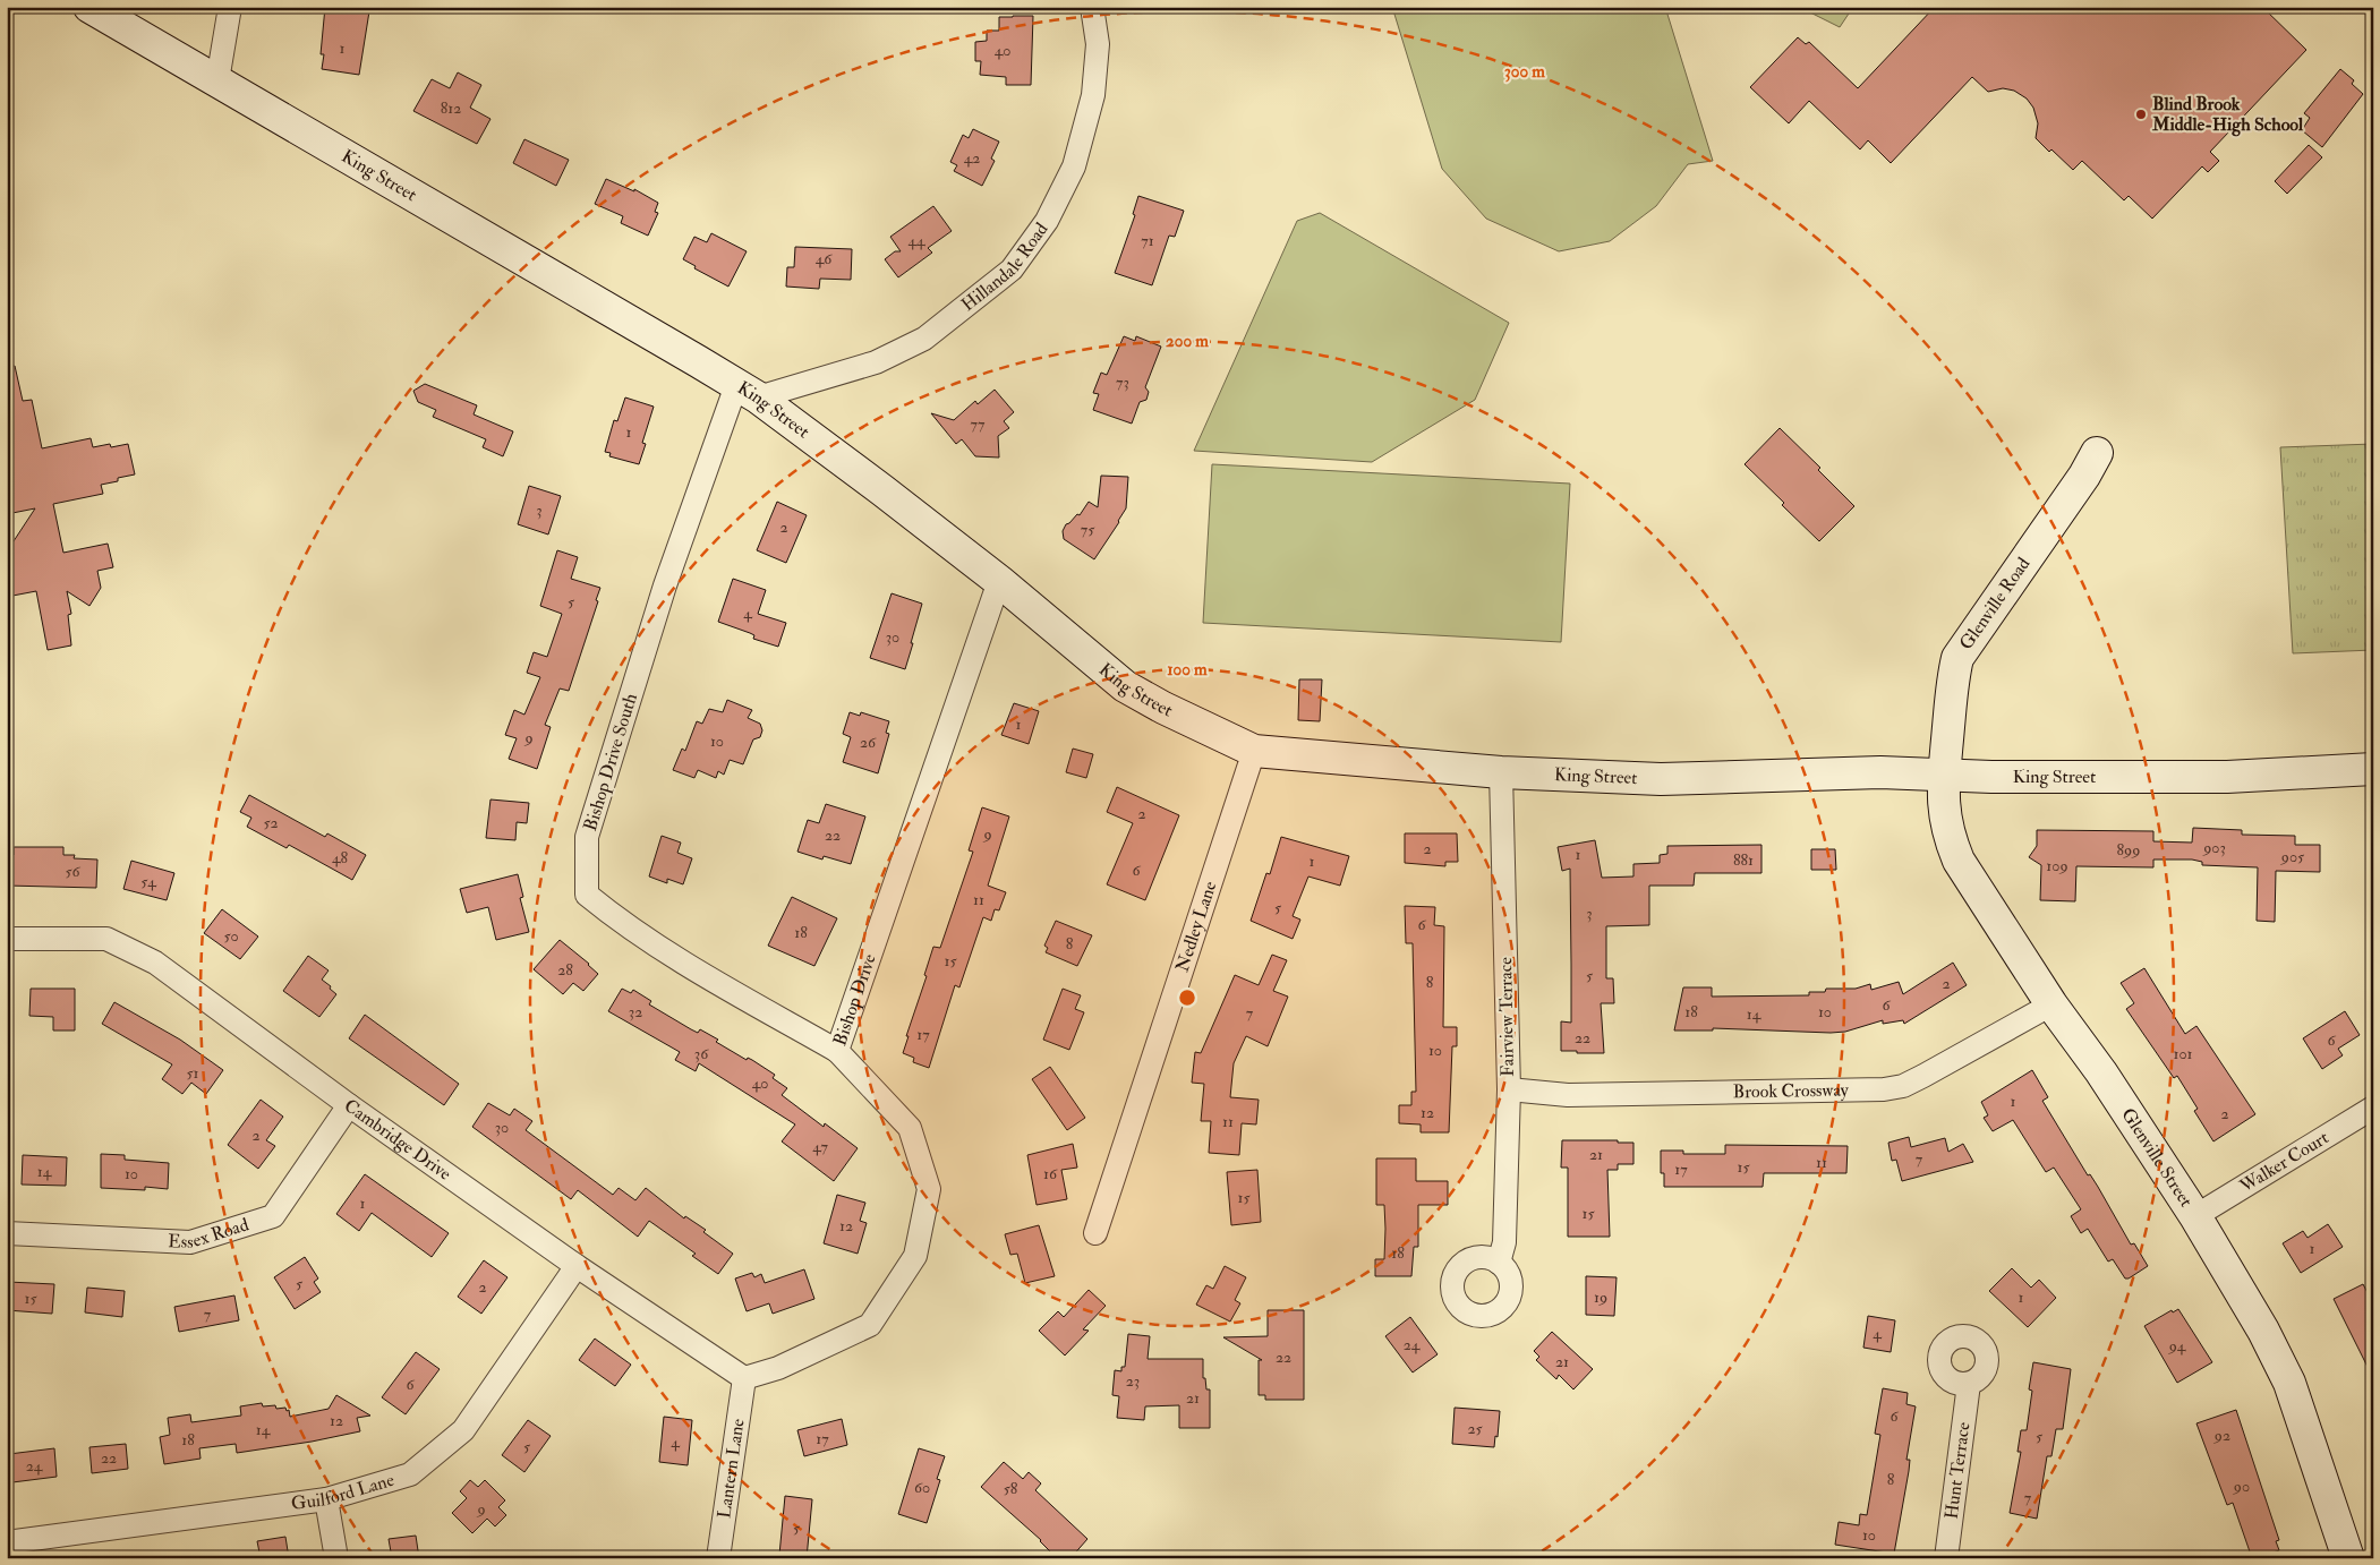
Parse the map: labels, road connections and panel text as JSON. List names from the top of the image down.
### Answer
{
  "streets": {
    "main road": ["King Street", "Glenville Road", "Glenville Street"],
    "street": [
      "Hillandale Road",
      "Bishop Drive South",
      "Nedley Lane",
      "Bishop Drive",
      "Fairview Terrace",
      "Brook Crossway",
      "Cambridge Drive",
      "Walker Court",
      "Essex Road",
      "Lantern Lane",
      "Hunt Terrace",
      "Guilford Lane"
    ]
  },
  "crossings": [
    ["King Street", "Hillandale Road"],
    ["King Street", "Glenville Road"],
    ["King Street", "Bishop Drive South"],
    ["King Street", "Nedley Lane"],
    ["King Street", "Bishop Drive"],
    ["King Street", "Fairview Terrace"],
    ["King Street", "Glenville Street"],
    ["Hillandale Road", "Bishop Drive South"],
    ["Glenville Road", "Glenville Street"],
    ["Bishop Drive South", "Bishop Drive"],
    ["Bishop Drive", "Cambridge Drive"],
    ["Bishop Drive", "Lantern Lane"],
    ["Fairview Terrace", "Brook Crossway"],
    ["Brook Crossway", "Glenville Street"],
    ["Cambridge Drive", "Essex Road"],
    ["Cambridge Drive", "Lantern Lane"],
    ["Cambridge Drive", "Guilford Lane"],
    ["Glenville Street", "Walker Court"]
  ],
  "places": ["Blind Brook Middle-High School"],
  "house_numbers": [
    "1",
    "40",
    "812",
    "42",
    "44",
    "71",
    "46",
    "73",
    "77",
    "1",
    "3",
    "2",
    "75",
    "5",
    "4",
    "30",
    "1",
    "9",
    "10",
    "26",
    "2",
    "52",
    "9",
    "22",
    "903",
    "2",
    "899",
    "1",
    "905",
    "48",
    "881",
    "1",
    "109",
    "6",
    "56",
    "54",
    "11",
    "5",
    "3",
    "6",
    "18",
    "50",
    "8",
    "15",
    "28",
    "5",
    "8",
    "2",
    "6",
    "32",
    "18",
    "10",
    "7",
    "14",
    "17",
    "22",
    "6",
    "10",
    "36",
    "101",
    "51",
    "40",
    "1",
    "12",
    "2",
    "11",
    "30",
    "2",
    "47",
    "21",
    "7",
    "11",
    "15",
    "17",
    "14",
    "10",
    "16",
    "15",
    "1",
    "15",
    "12",
    "1",
    "18",
    "5",
    "2",
    "19",
    "1",
    "15",
    "7",
    "4",
    "24",
    "94",
    "22",
    "21",
    "23",
    "6",
    "21",
    "6",
    "12",
    "25",
    "14",
    "92",
    "5",
    "17",
    "18",
    "4",
    "5",
    "22",
    "24",
    "8",
    "90",
    "60",
    "58",
    "7",
    "9",
    "5",
    "10"
  ],
  "rings": ["300 m", "200 m", "100 m"]
}
